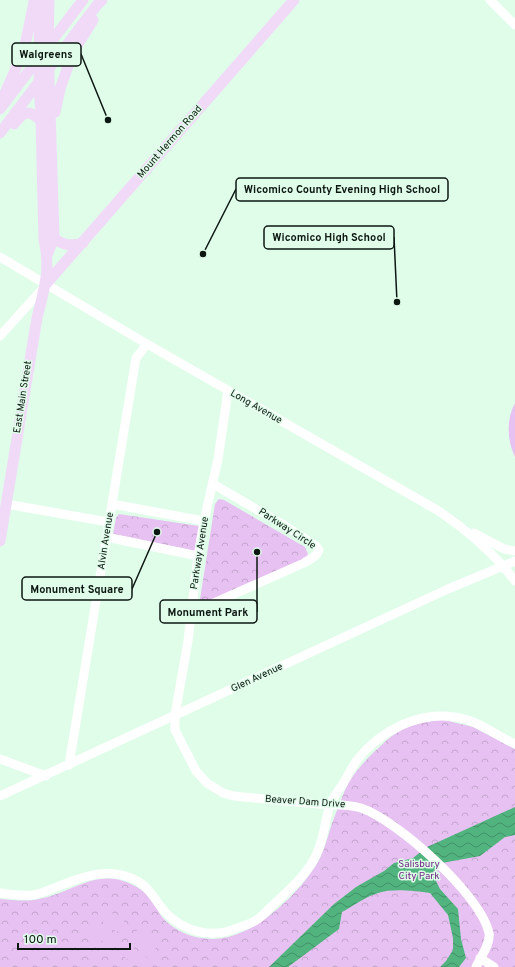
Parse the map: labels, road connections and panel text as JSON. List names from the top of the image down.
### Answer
{
  "streets": {
    "main road": ["Mount Hermon Road", "East Main Street"],
    "street": [
      "Long Avenue",
      "Parkway Circle",
      "Alvin Avenue",
      "Parkway Avenue",
      "Glen Avenue",
      "Beaver Dam Drive"
    ]
  },
  "crossings": [
    ["Mount Hermon Road", "East Main Street"],
    ["Mount Hermon Road", "Long Avenue"],
    ["East Main Street", "Long Avenue"],
    ["Long Avenue", "Alvin Avenue"],
    ["Long Avenue", "Parkway Avenue"],
    ["Long Avenue", "Glen Avenue"],
    ["Parkway Circle", "Parkway Avenue"],
    ["Alvin Avenue", "Glen Avenue"],
    ["Parkway Avenue", "Glen Avenue"],
    ["Parkway Avenue", "Beaver Dam Drive"],
    ["Glen Avenue", "Beaver Dam Drive"]
  ],
  "parks": ["Salisbury City Park"],
  "places": [
    "Walgreens",
    "Wicomico County Evening High School",
    "Wicomico High School",
    "Monument Square",
    "Monument Park"
  ],
  "scale_bar": "100 m"
}
